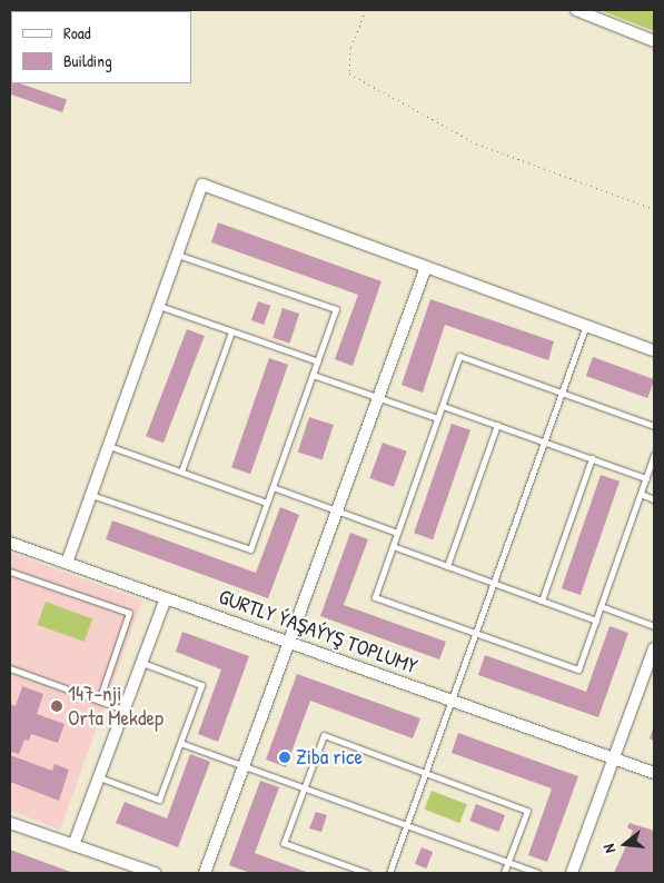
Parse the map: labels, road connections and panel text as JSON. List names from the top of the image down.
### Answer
{
  "streets": {
    "street": ["GURTLY ÝAŞAÝYŞ TOPLUMY"]
  },
  "places": ["147-nji Orta Mekdep", "Ziba rice"],
  "legend": ["Road", "Building"],
  "north": "left"
}
